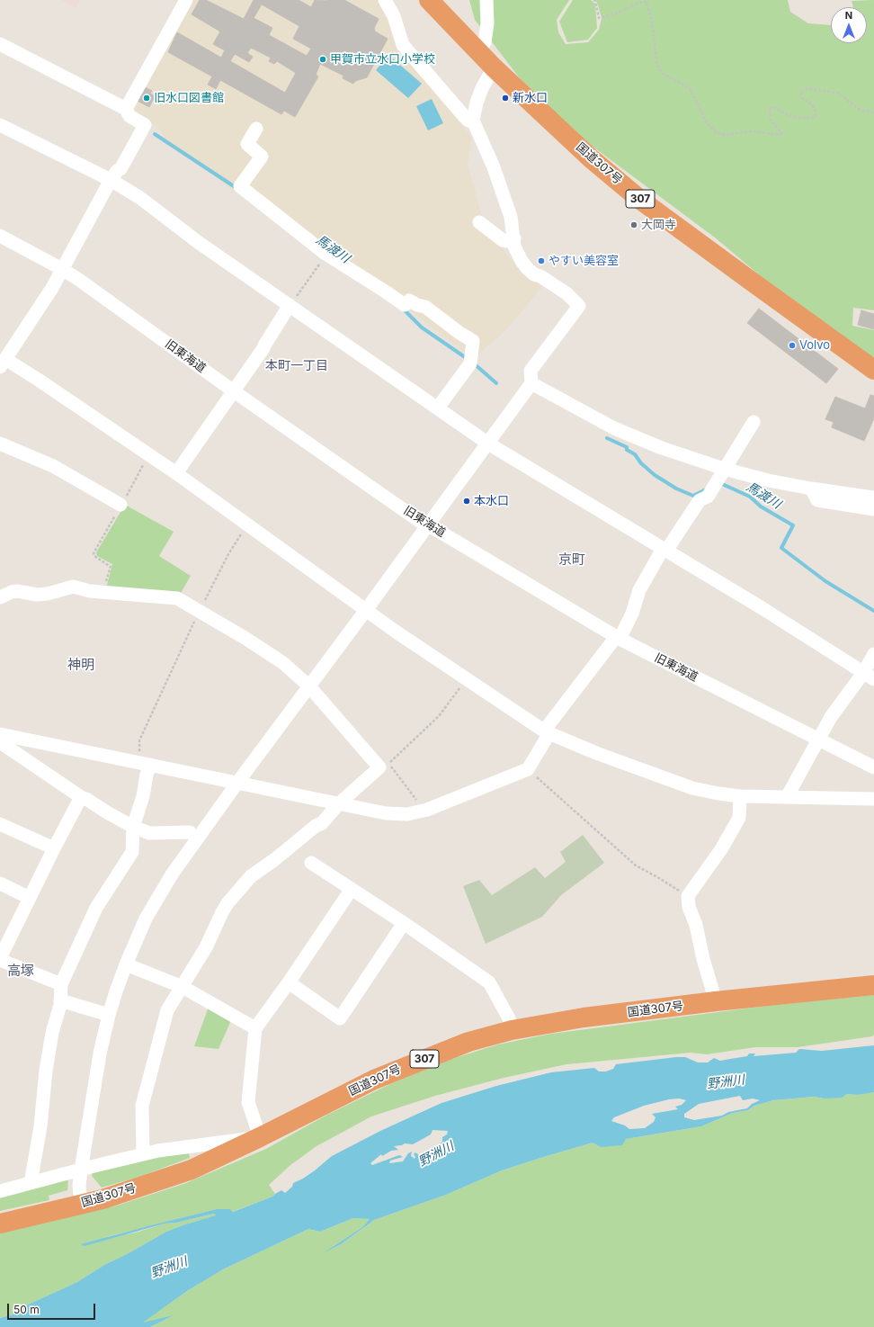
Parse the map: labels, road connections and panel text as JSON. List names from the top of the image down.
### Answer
{
  "streets": {
    "highway": ["国道307号", "307"],
    "street": ["旧東海道"]
  },
  "districts": [
    "本町一丁目",
    "京町",
    "神明",
    "高塚"
  ],
  "water": ["馬渡川", "野洲川"],
  "places": [
    "甲賀市立水口小学校",
    "旧水口図書館",
    "新水口",
    "大岡寺",
    "やすい美容室",
    "Volvo",
    "本水口"
  ],
  "scale_bar": "50 m",
  "north": "top"
}
